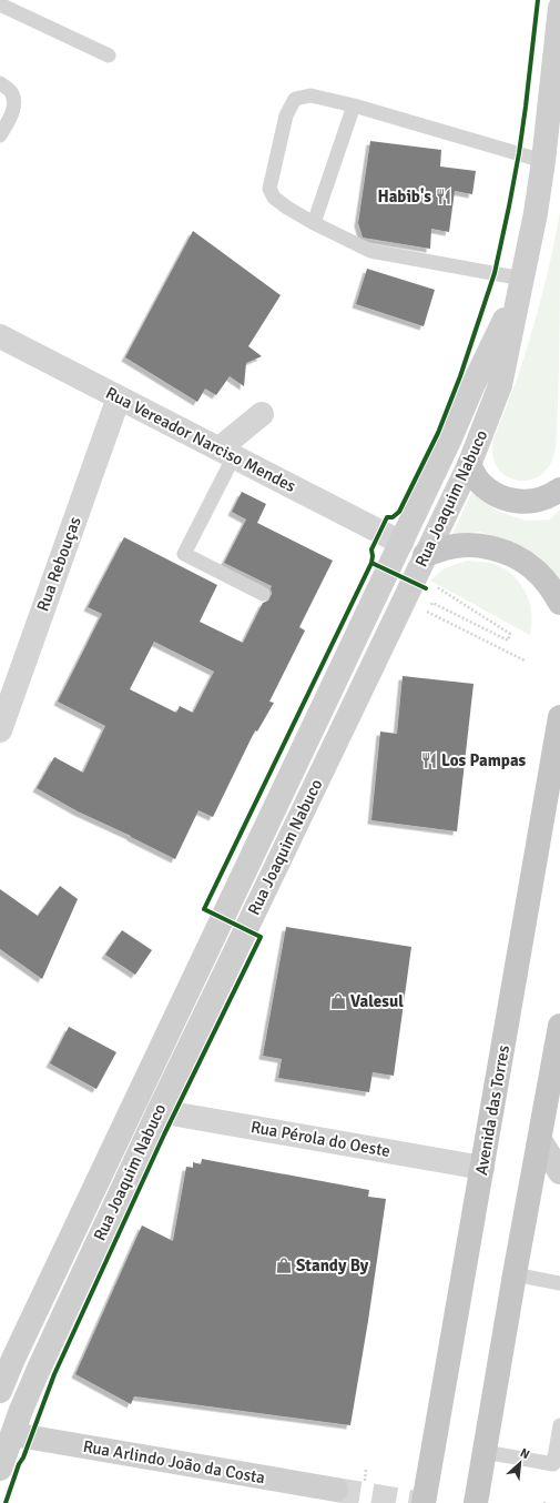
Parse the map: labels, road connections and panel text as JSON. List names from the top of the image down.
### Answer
{
  "streets": {
    "highway": ["Avenida das Torres"],
    "main road": ["Rua Joaquim Nabuco", "Rua Arlindo João da Costa"],
    "street": ["Rua Vereador Narciso Mendes", "Rua Rebouças", "Rua Pérola do Oeste"]
  },
  "crossings": [
    ["Rua Vereador Narciso Mendes", "Rua Joaquim Nabuco"],
    ["Rua Vereador Narciso Mendes", "Rua Rebouças"],
    ["Rua Joaquim Nabuco", "Rua Pérola do Oeste"],
    ["Rua Joaquim Nabuco", "Rua Arlindo João da Costa"],
    ["Avenida das Torres", "Rua Pérola do Oeste"]
  ],
  "places": {
    "restaurant": ["Habib's", "Los Pampas"],
    "shop": ["Valesul", "Standy By"]
  },
  "north": "top right"
}
